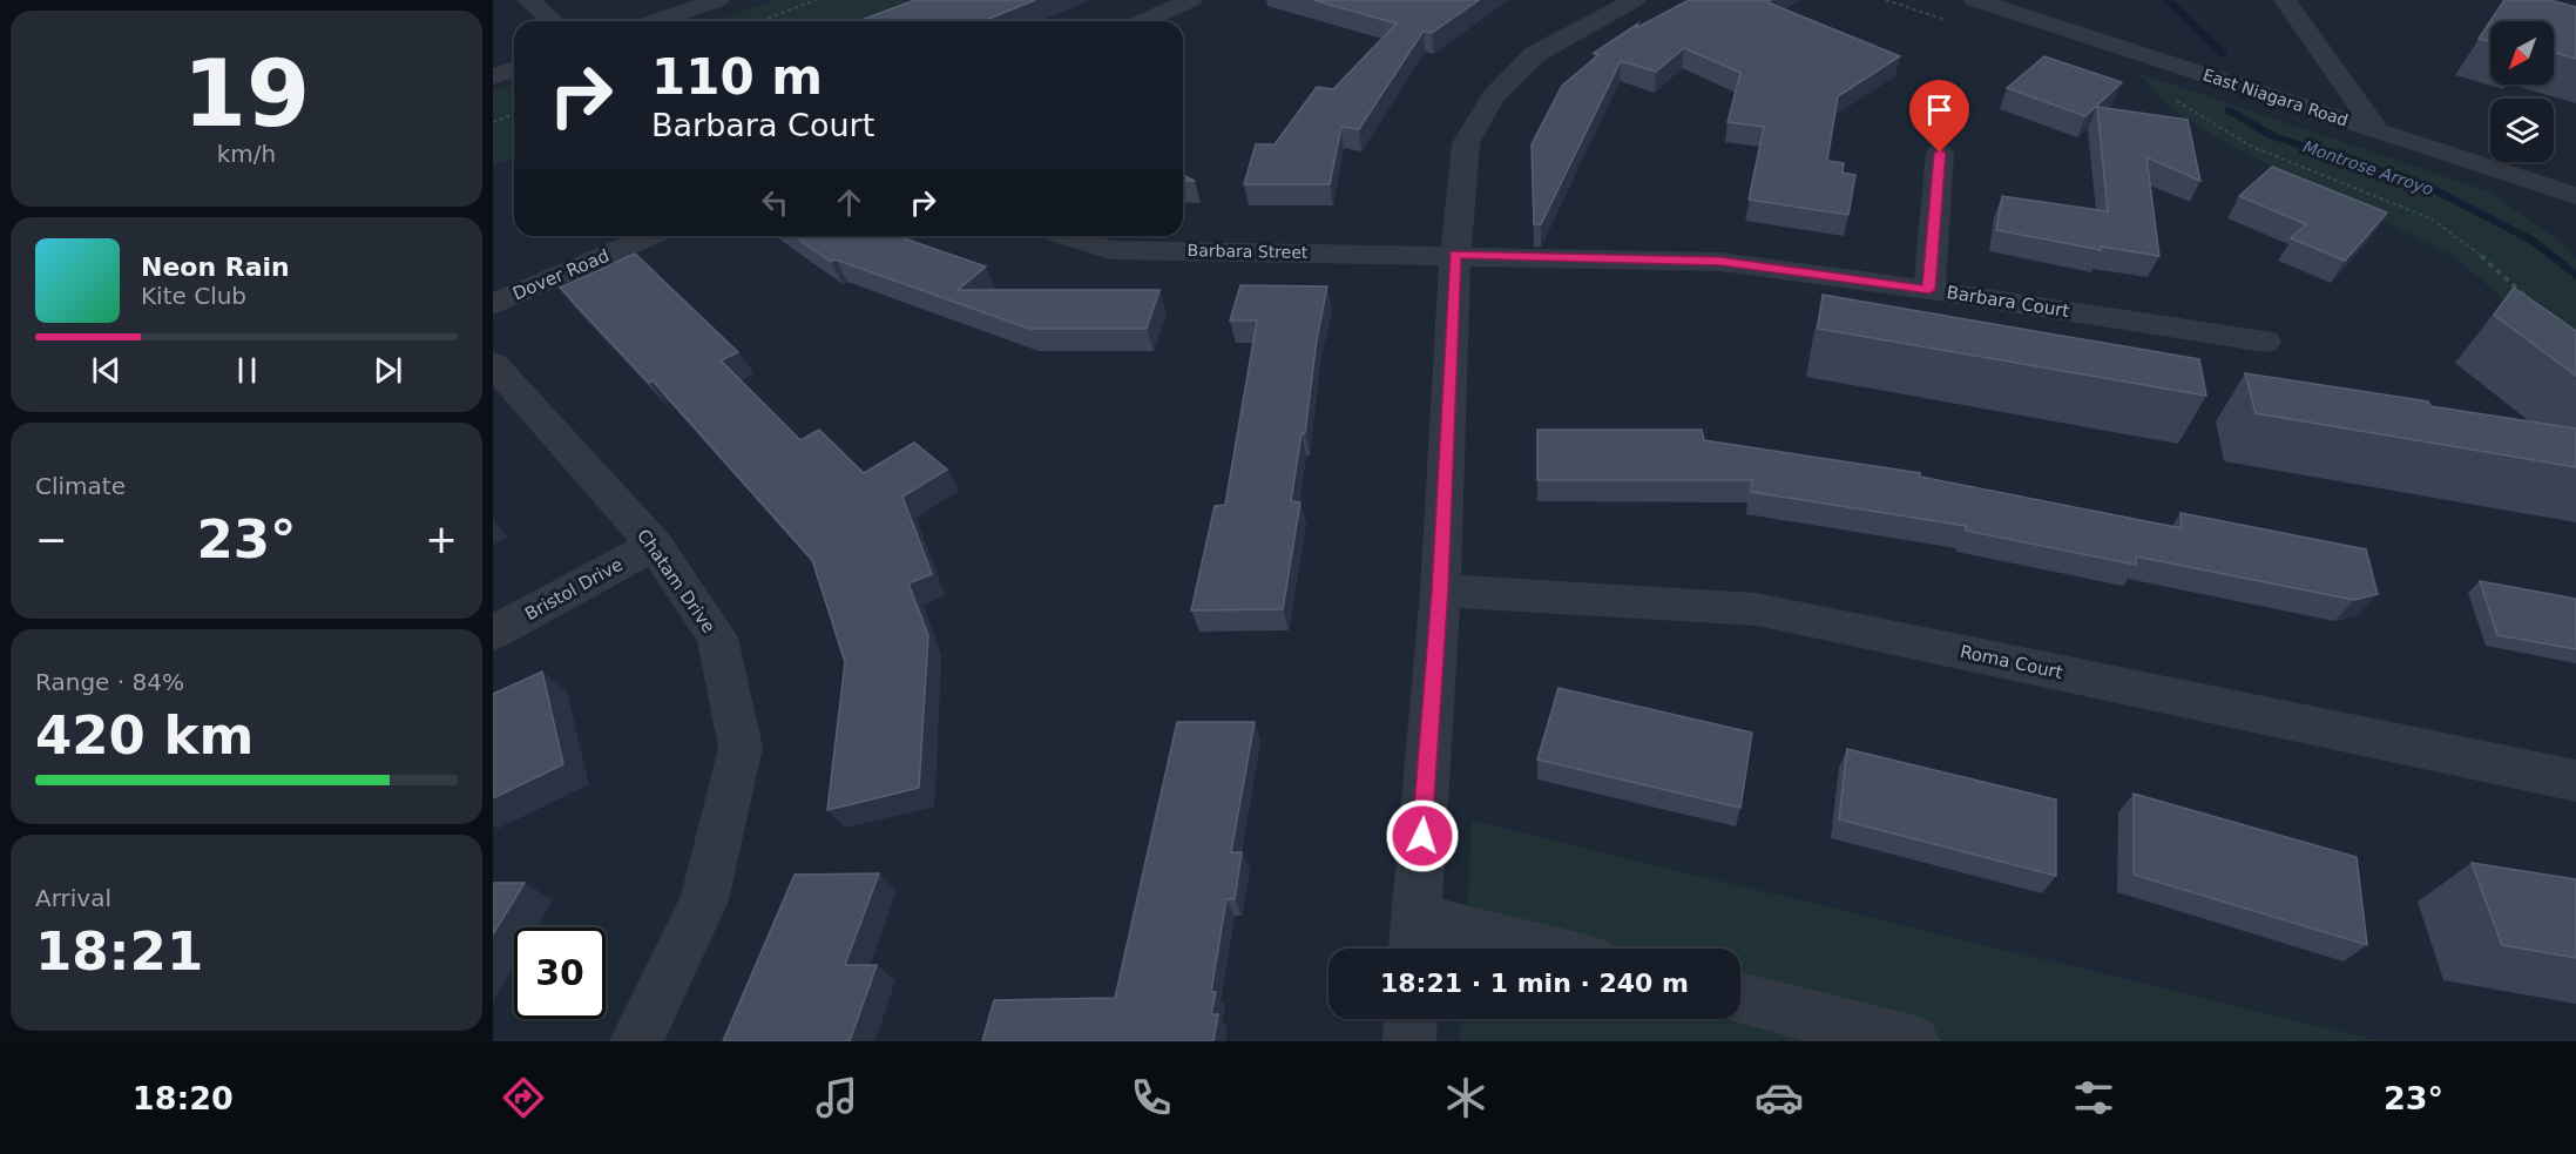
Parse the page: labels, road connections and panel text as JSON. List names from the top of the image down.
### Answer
{
  "streets": {
    "street": [
      "East Niagara Road",
      "Barbara Street",
      "Dover Road",
      "Barbara Court",
      "Chatam Drive",
      "Bristol Drive",
      "Roma Court"
    ]
  },
  "crossings": [
    ["Barbara Street", "Barbara Court"],
    ["Chatam Drive", "Bristol Drive"]
  ],
  "water": ["Montrose Arroyo"],
  "north": "bottom left",
  "page": {
    "tile": [
      ["19", "km/h"],
      "Climate",
      ["Range · 84%", "420 km"],
      ["Arrival", "18:21"]
    ],
    "turn": ["110 m", "Barbara Court"],
    "song": ["Neon Rain", "Kite Club"],
    "heat": ["−", "23°", "+"],
    "limit": "30",
    "trip": "18:21 · 1 min · 240 m",
    "tabs": ["18:20", "23°"]
  }
}
